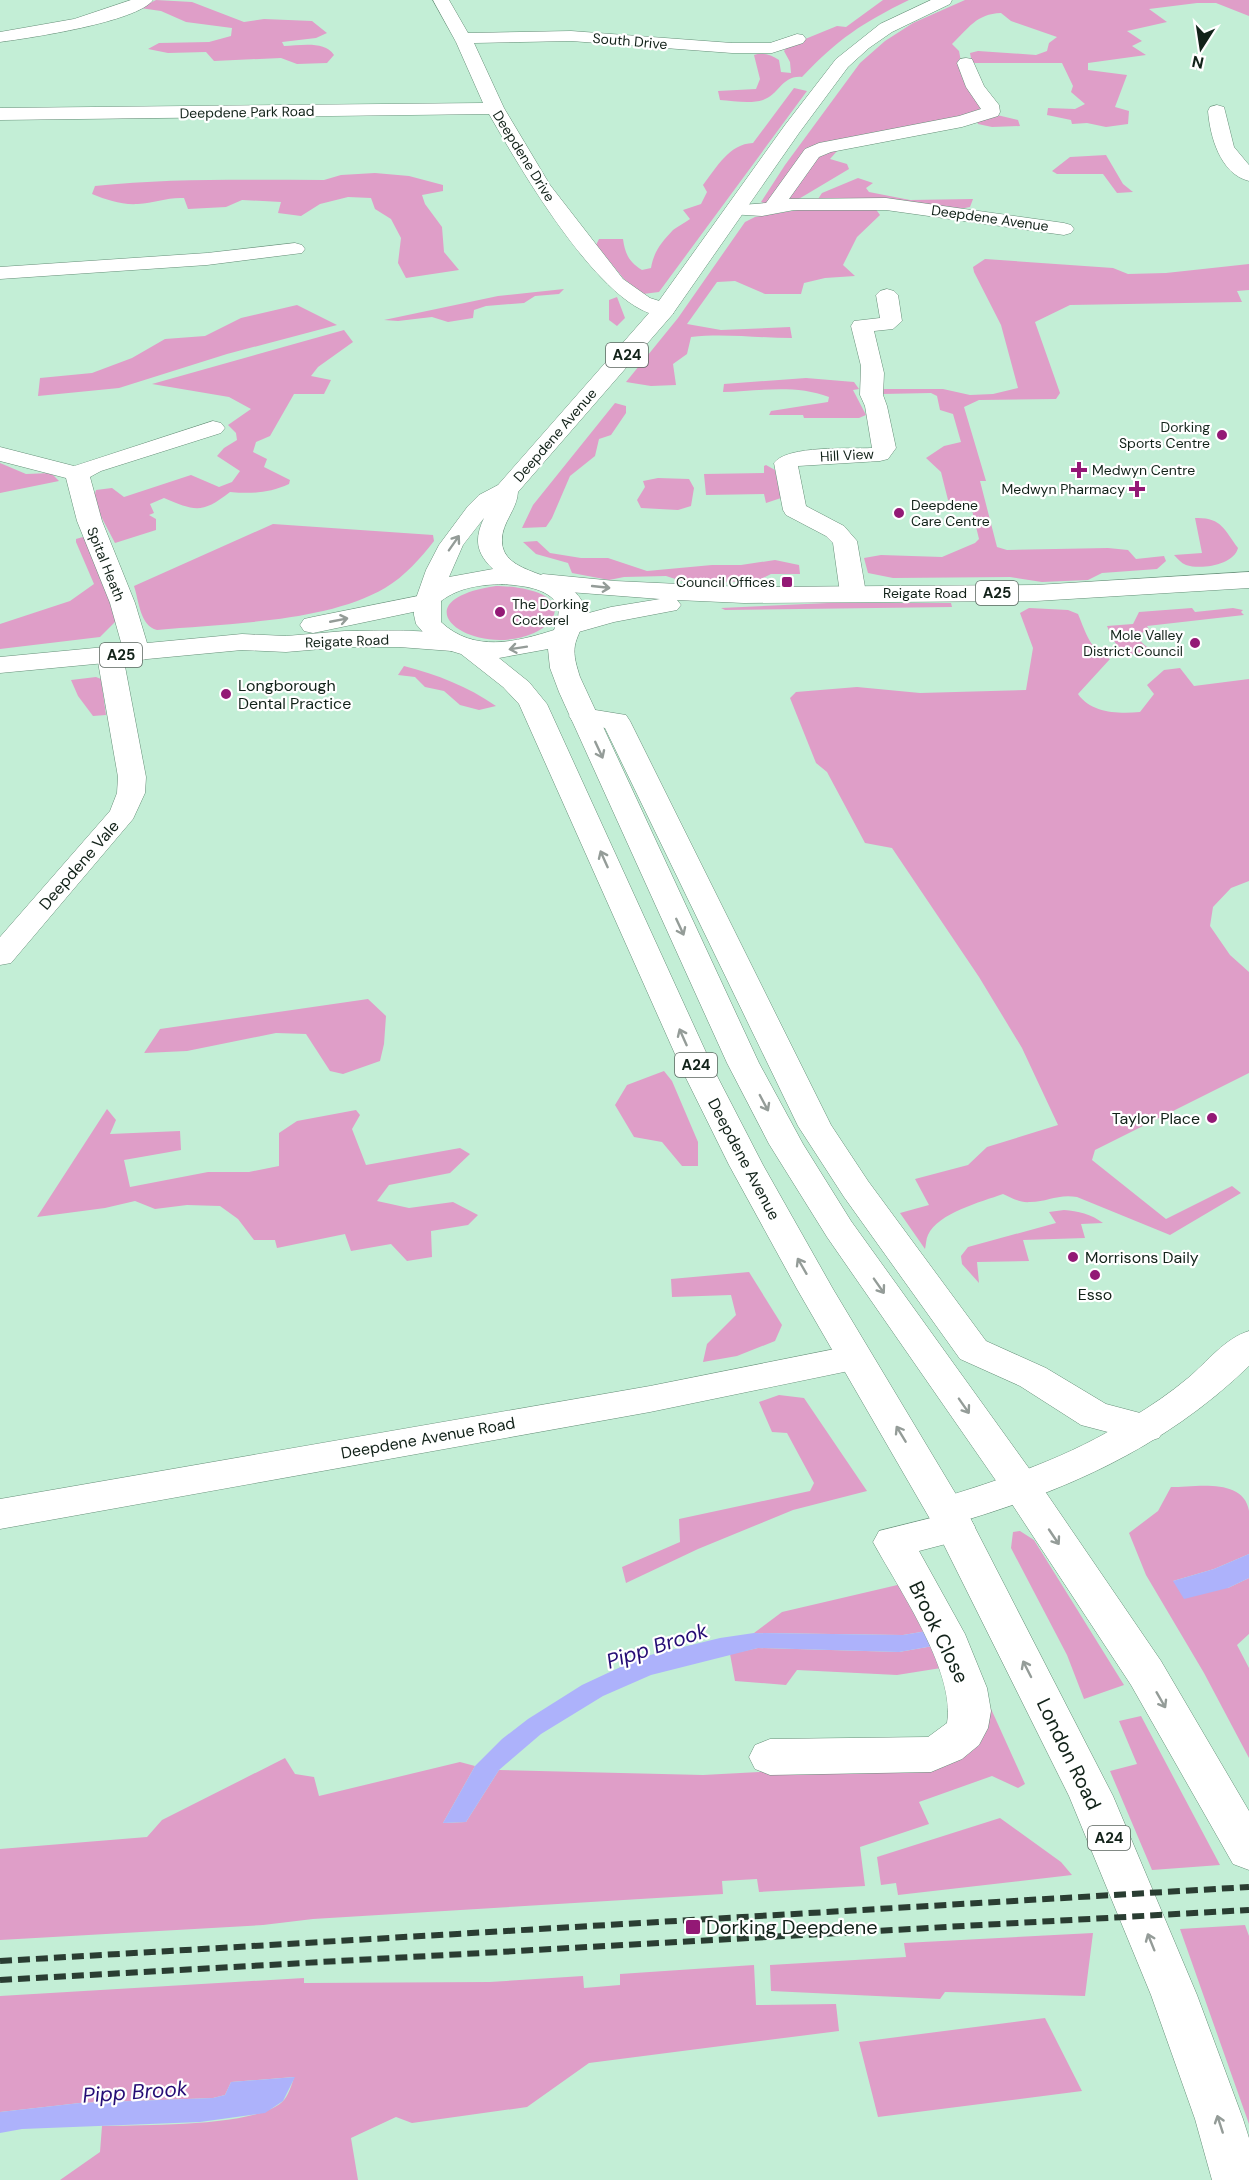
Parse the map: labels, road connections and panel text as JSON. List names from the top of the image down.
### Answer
{
  "streets": {
    "main road": [
      "South Drive",
      "Deepdene Park Road",
      "Deepdene Drive",
      "Deepdene Avenue",
      "A24",
      "Hill View",
      "Spital Heath",
      "Reigate Road",
      "A25",
      "Deepdene Vale",
      "Deepdene Avenue Road",
      "Brook Close",
      "London Road"
    ]
  },
  "crossings": [
    ["South Drive", "Deepdene Drive"],
    ["Deepdene Park Road", "Deepdene Drive"],
    ["Deepdene Drive", "Deepdene Avenue"],
    ["Deepdene Avenue", "A24"],
    ["Deepdene Avenue", "Reigate Road"],
    ["Deepdene Avenue", "Deepdene Avenue Road"],
    ["Deepdene Avenue", "Brook Close"],
    ["Deepdene Avenue", "London Road"],
    ["A24", "Reigate Road"],
    ["Hill View", "Reigate Road"],
    ["Spital Heath", "Reigate Road"],
    ["Spital Heath", "Deepdene Vale"],
    ["Reigate Road", "Deepdene Vale"],
    ["Brook Close", "London Road"]
  ],
  "water": ["Pipp Brook"],
  "places": {
    "other": [
      "Dorking Sports Centre",
      "Deepdene Care Centre",
      "The Dorking Cockerel",
      "Mole Valley District Council",
      "Longborough Dental Practice",
      "Taylor Place",
      "Morrisons Daily",
      "Esso"
    ],
    "health": ["Medwyn Centre", "Medwyn Pharmacy"],
    "transit": ["Council Offices", "Dorking Deepdene"]
  },
  "north": "bottom"
}
